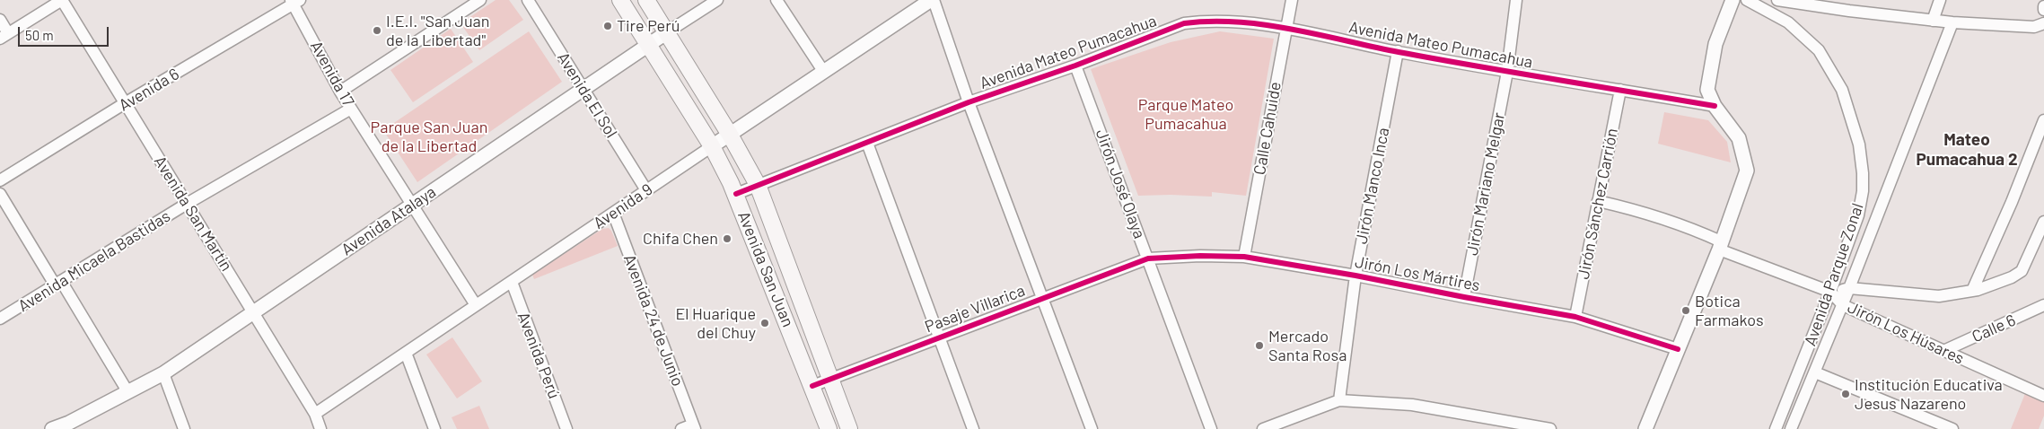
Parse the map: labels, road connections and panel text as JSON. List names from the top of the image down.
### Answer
{
  "streets": {
    "main road": ["Avenida San Juan"],
    "street": [
      "Avenida Mateo Pumacahua",
      "Avenida 17",
      "Avenida 6",
      "Avenida El Sol",
      "Calle Cahuide",
      "Jirón José Olaya",
      "Jirón Mariano Melgar",
      "Jirón Manco Inca",
      "Jirón Sánchez Carrión",
      "Avenida 9",
      "Avenida San Martín",
      "Avenida Atalaya",
      "Avenida Micaela Bastidas",
      "Jirón Los Mártires",
      "Avenida Parque Zonal",
      "Pasaje Villarica",
      "Avenida 24 de Junio",
      "Calle 6",
      "Jirón Los Húsares",
      "Avenida Perú"
    ]
  },
  "crossings": [
    ["Avenida Mateo Pumacahua", "Calle Cahuide"],
    ["Avenida Mateo Pumacahua", "Jirón José Olaya"],
    ["Avenida Mateo Pumacahua", "Jirón Mariano Melgar"],
    ["Avenida Mateo Pumacahua", "Jirón Manco Inca"],
    ["Avenida Mateo Pumacahua", "Jirón Sánchez Carrión"],
    ["Avenida Mateo Pumacahua", "Avenida San Juan"],
    ["Avenida 17", "Avenida 6"],
    ["Avenida 17", "Avenida 9"],
    ["Avenida 17", "Avenida Atalaya"],
    ["Avenida 17", "Avenida Micaela Bastidas"],
    ["Avenida 6", "Avenida San Martín"],
    ["Avenida El Sol", "Avenida 9"],
    ["Avenida El Sol", "Avenida Atalaya"],
    ["Calle Cahuide", "Jirón Los Mártires"],
    ["Jirón José Olaya", "Jirón Los Mártires"],
    ["Jirón José Olaya", "Pasaje Villarica"],
    ["Jirón Mariano Melgar", "Jirón Los Mártires"],
    ["Jirón Manco Inca", "Jirón Los Mártires"],
    ["Jirón Sánchez Carrión", "Jirón Los Mártires"],
    ["Jirón Sánchez Carrión", "Jirón Los Húsares"],
    ["Avenida 9", "Avenida San Martín"],
    ["Avenida 9", "Avenida San Juan"],
    ["Avenida 9", "Avenida 24 de Junio"],
    ["Avenida 9", "Avenida Perú"],
    ["Avenida San Martín", "Avenida Atalaya"],
    ["Avenida San Martín", "Avenida Micaela Bastidas"],
    ["Avenida Atalaya", "Avenida San Juan"],
    ["Avenida San Juan", "Pasaje Villarica"],
    ["Jirón Los Mártires", "Pasaje Villarica"],
    ["Avenida Parque Zonal", "Jirón Los Húsares"],
    ["Calle 6", "Jirón Los Húsares"]
  ],
  "districts": ["Mateo Pumacahua 2"],
  "parks": ["Parque Mateo Pumacahua", "Parque San Juan de la Libertad"],
  "places": [
    "Tire Perú",
    "I.E.I. \"San Juan de la Libertad\"",
    "Chifa Chen",
    "Botica Farmakos",
    "El Huarique del Chuy",
    "Mercado Santa Rosa",
    "Institución Educativa Jesus Nazareno"
  ],
  "scale_bar": "50 m"
}
